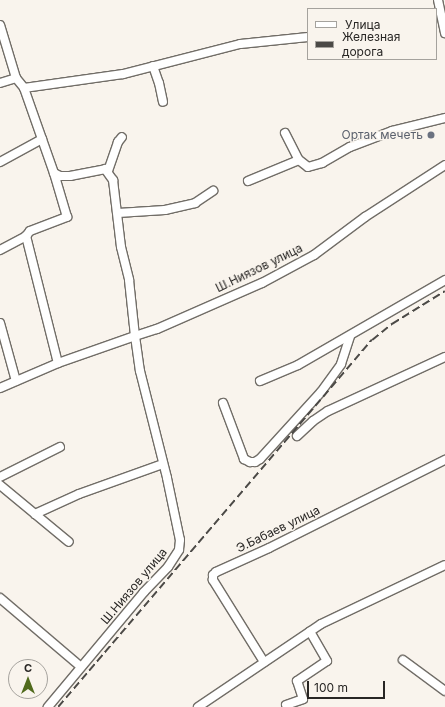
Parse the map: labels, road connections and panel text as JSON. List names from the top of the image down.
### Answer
{
  "streets": {
    "street": ["Ш.Ниязов улица", "Э.Бабаев улица"]
  },
  "places": ["Ортак мечеть"],
  "legend": ["Улица", "Железная дорога"],
  "scale_bar": "100 m",
  "north": "top"
}
